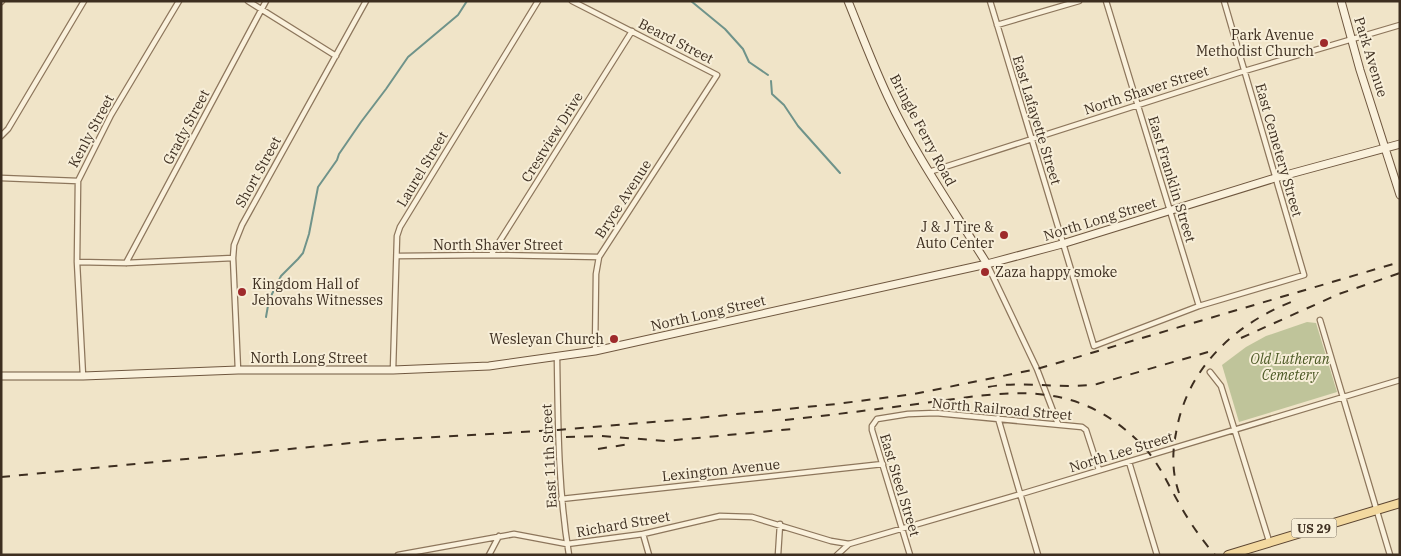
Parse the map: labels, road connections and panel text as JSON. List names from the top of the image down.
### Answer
{
  "streets": {
    "main road": ["US 29"],
    "street": [
      "Beard Street",
      "Park Avenue",
      "North Shaver Street",
      "East Lafayette Street",
      "Grady Street",
      "Bringle Ferry Road",
      "Kenly Street",
      "Crestview Drive",
      "East Cemetery Street",
      "Laurel Street",
      "Short Street",
      "East Franklin Street",
      "Bryce Avenue",
      "North Long Street",
      "North Railroad Street",
      "North Lee Street",
      "East 11th Street",
      "Lexington Avenue",
      "East Steel Street",
      "Richard Street"
    ]
  },
  "crossings": [
    ["Beard Street", "Crestview Drive"],
    ["Beard Street", "Bryce Avenue"],
    ["Park Avenue", "North Shaver Street"],
    ["Park Avenue", "North Long Street"],
    ["North Shaver Street", "East Lafayette Street"],
    ["North Shaver Street", "Bringle Ferry Road"],
    ["North Shaver Street", "Crestview Drive"],
    ["North Shaver Street", "East Cemetery Street"],
    ["North Shaver Street", "Laurel Street"],
    ["North Shaver Street", "East Franklin Street"],
    ["North Shaver Street", "Bryce Avenue"],
    ["East Lafayette Street", "North Long Street"],
    ["Bringle Ferry Road", "North Long Street"],
    ["Kenly Street", "North Long Street"],
    ["East Cemetery Street", "East Franklin Street"],
    ["East Cemetery Street", "North Long Street"],
    ["Laurel Street", "North Long Street"],
    ["Short Street", "North Long Street"],
    ["East Franklin Street", "North Long Street"],
    ["Bryce Avenue", "North Long Street"],
    ["North Long Street", "East 11th Street"],
    ["North Railroad Street", "North Lee Street"],
    ["North Railroad Street", "East Steel Street"],
    ["North Lee Street", "East Steel Street"],
    ["North Lee Street", "Richard Street"],
    ["East 11th Street", "Lexington Avenue"],
    ["East 11th Street", "Richard Street"],
    ["Lexington Avenue", "East Steel Street"]
  ],
  "parks": ["Old Lutheran Cemetery"],
  "places": [
    "Park Avenue Methodist Church",
    "J & J Tire & Auto Center",
    "Zaza happy smoke",
    "Kingdom Hall of Jehovahs Witnesses",
    "Wesleyan Church"
  ]
}
